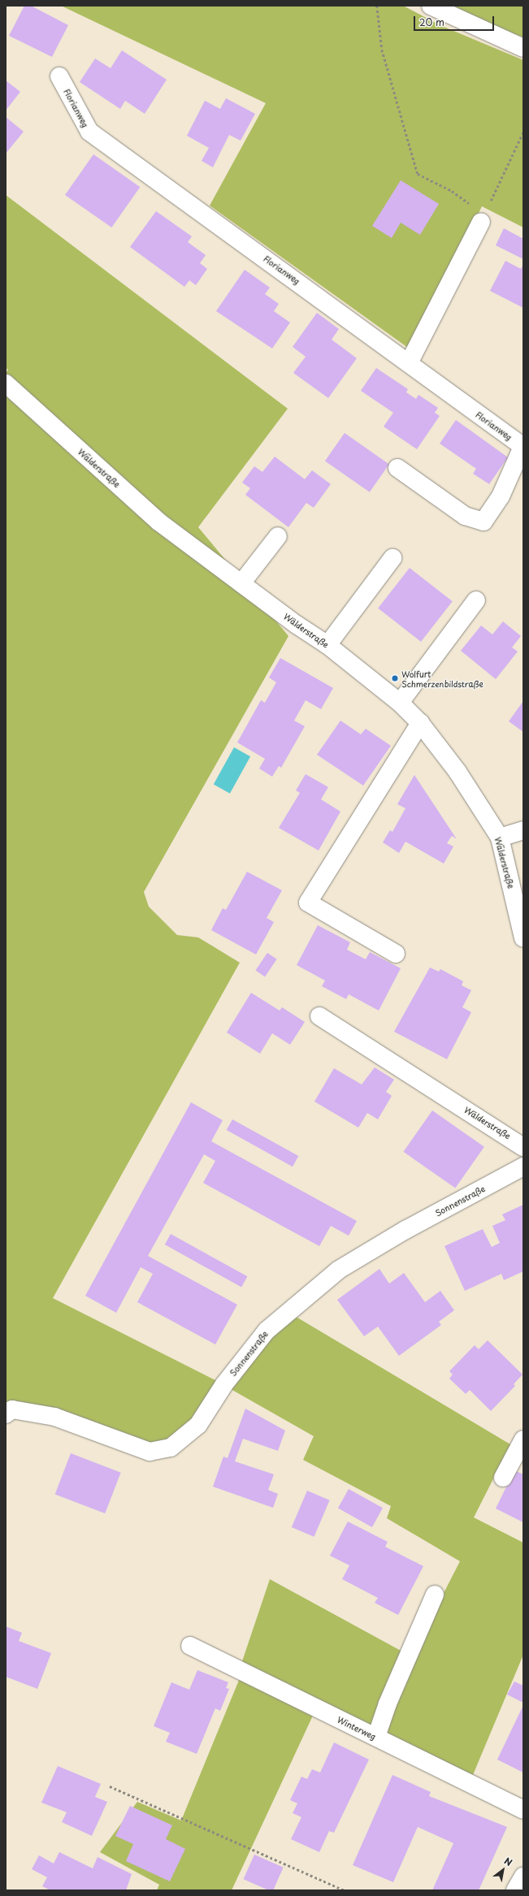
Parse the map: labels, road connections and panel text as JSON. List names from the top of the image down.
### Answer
{
  "streets": {
    "street": [
      "Florianweg",
      "Wälderstraße",
      "Sonnenstraße",
      "Winterweg"
    ]
  },
  "places": ["Wolfurt Schmerzenbildstraße"],
  "scale_bar": "20 m",
  "north": "top right"
}
